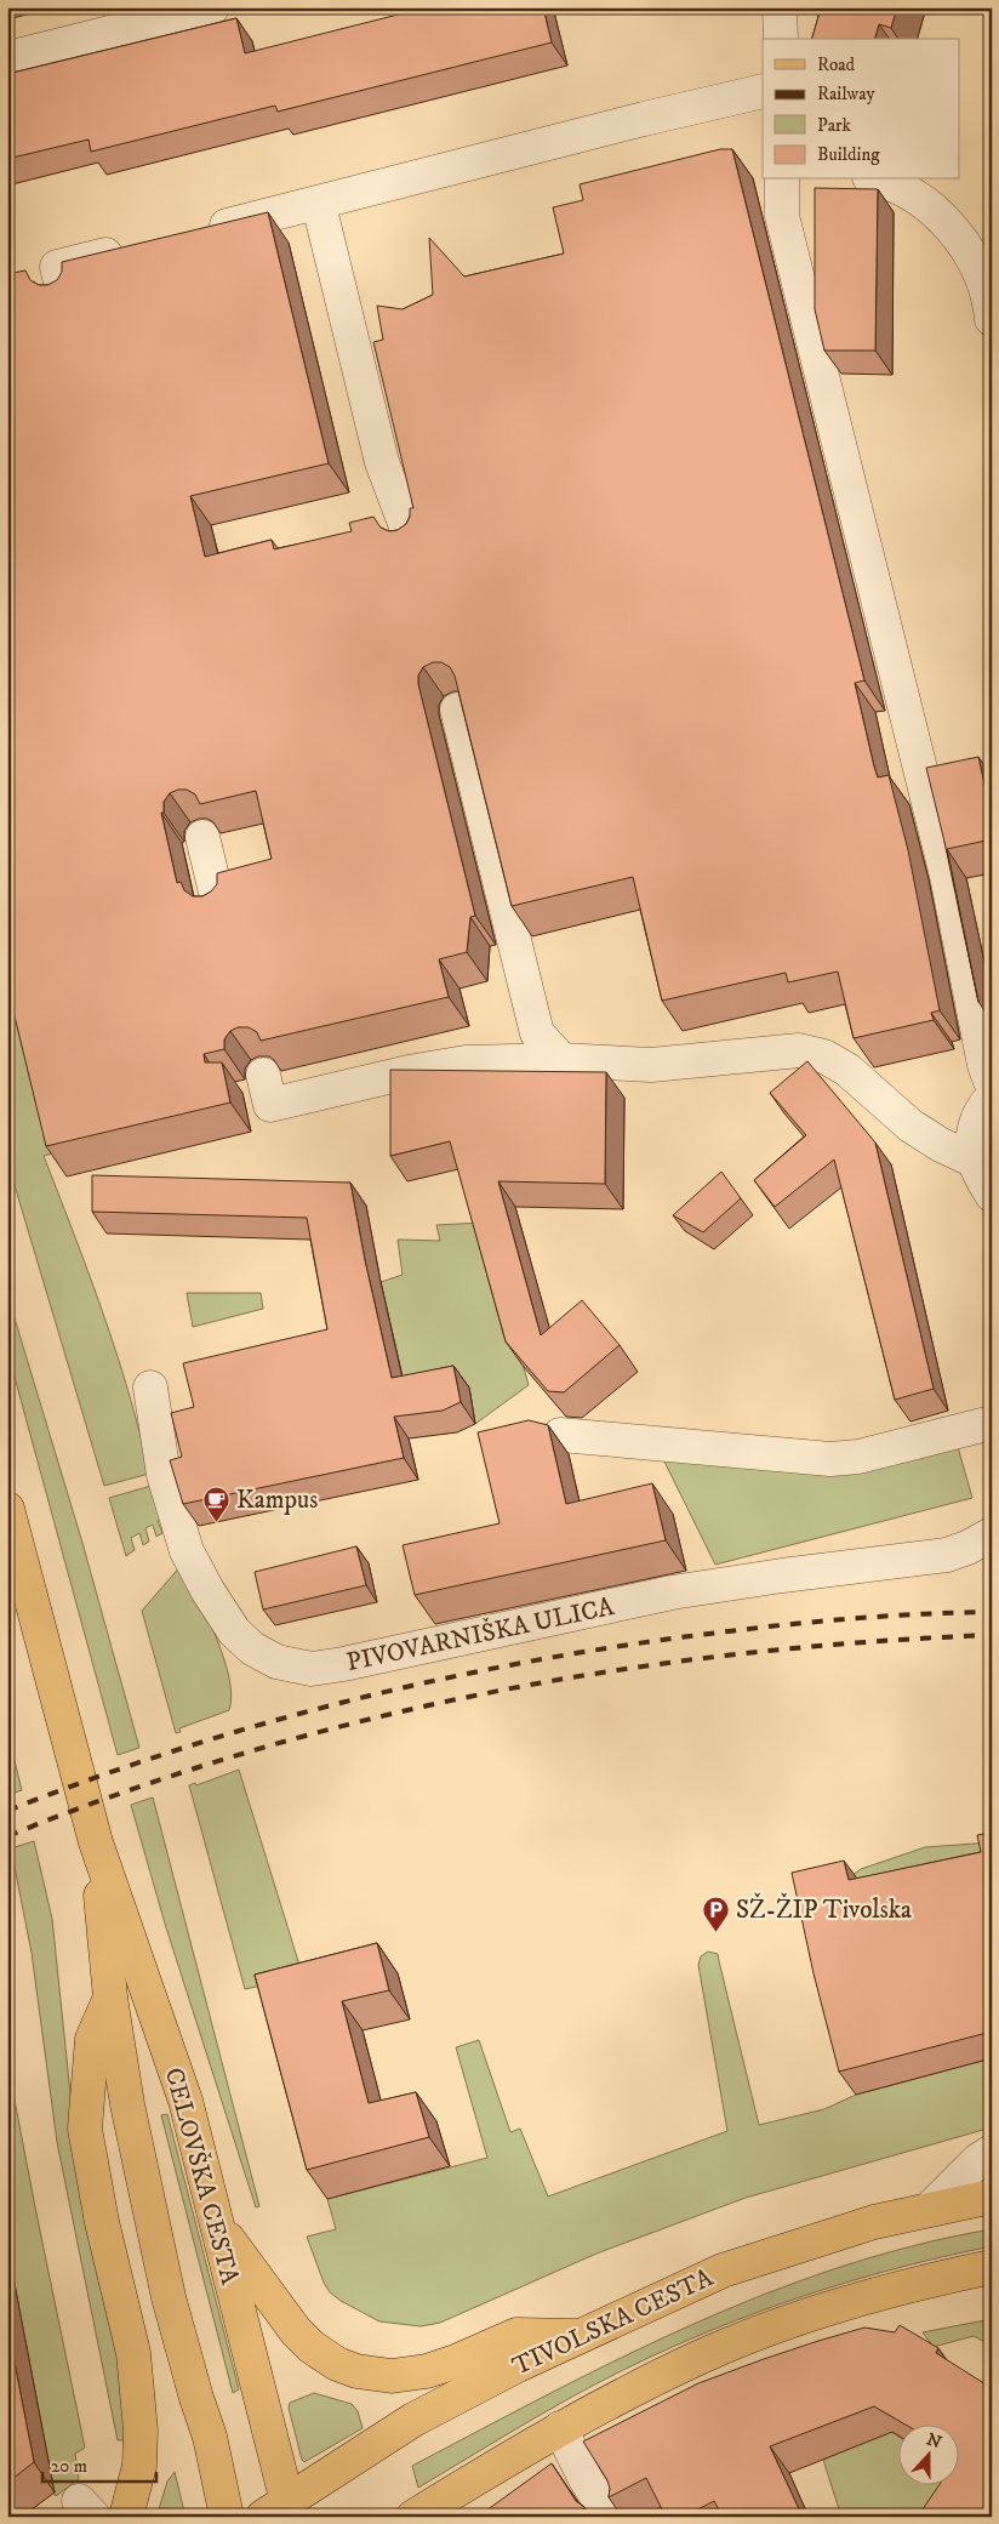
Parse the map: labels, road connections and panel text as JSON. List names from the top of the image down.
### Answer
{
  "streets": {
    "main road": ["CELOVŠKA CESTA", "TIVOLSKA CESTA"],
    "street": ["PIVOVARNIŠKA ULICA"]
  },
  "crossings": [
    ["CELOVŠKA CESTA", "TIVOLSKA CESTA"]
  ],
  "places": {
    "cafe": ["Kampus"],
    "parking": ["SŽ-ŽIP Tivolska"]
  },
  "legend": [
    "Road",
    "Railway",
    "Park",
    "Building"
  ],
  "scale_bar": "20 m",
  "north": "top"
}
